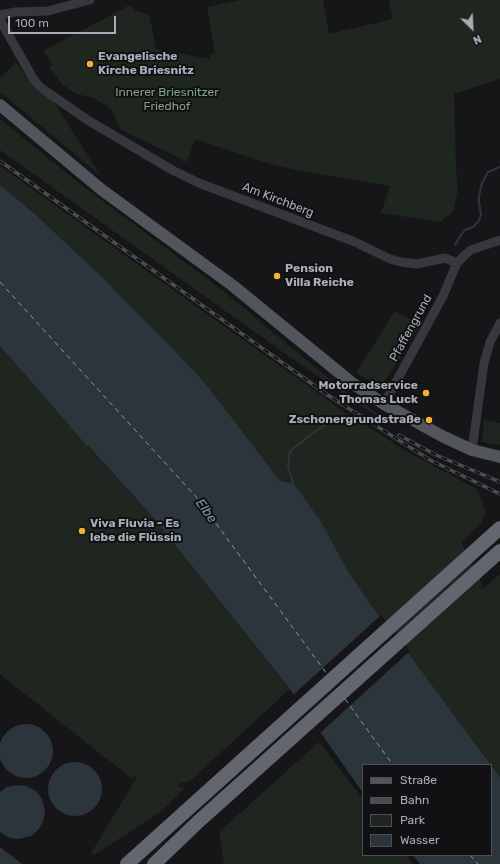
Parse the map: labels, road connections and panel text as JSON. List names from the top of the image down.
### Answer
{
  "streets": {
    "street": ["Am Kirchberg", "Pfaffengrund"]
  },
  "crossings": [
    ["Am Kirchberg", "Pfaffengrund"]
  ],
  "water": ["Elbe"],
  "parks": ["Innerer Briesnitzer Friedhof"],
  "places": [
    "Evangelische Kirche Briesnitz",
    "Pension Villa Reiche",
    "Motorradservice Thomas Luck",
    "Zschonergrundstraße",
    "Viva Fluvia - Es lebe die Flüssin"
  ],
  "legend": [
    "Straße",
    "Bahn",
    "Park",
    "Wasser"
  ],
  "scale_bar": "100 m",
  "north": "bottom right"
}
